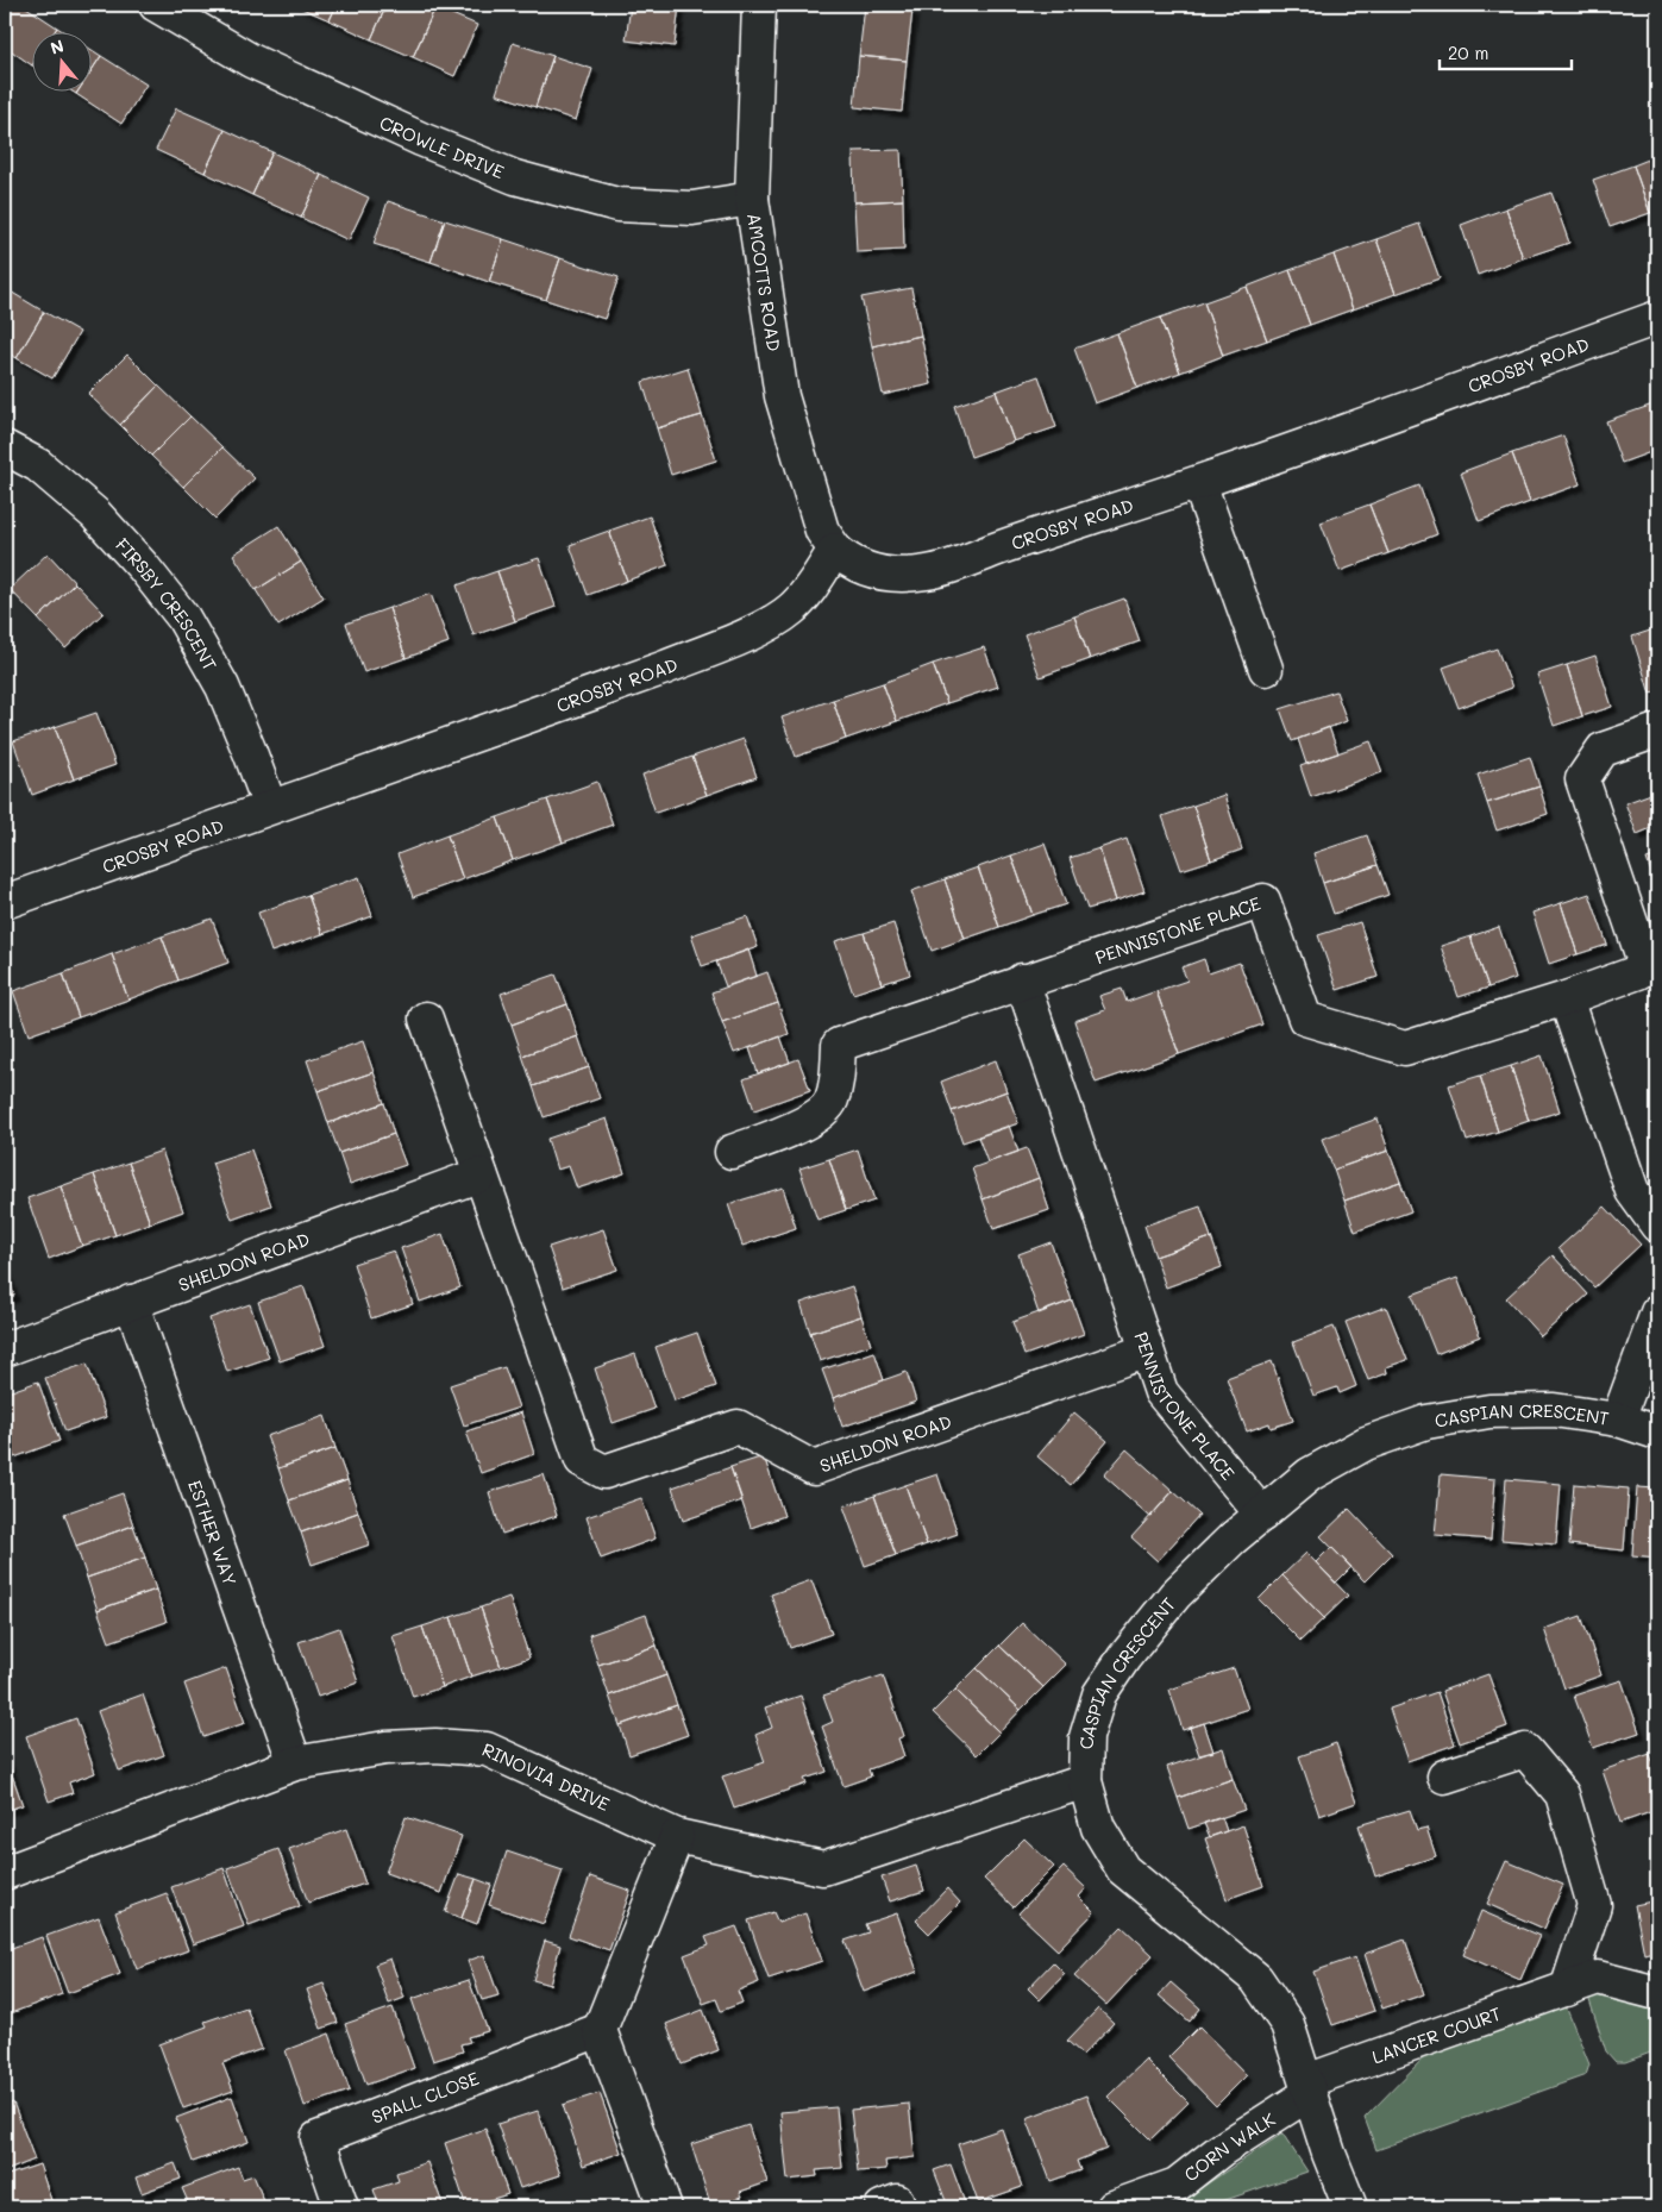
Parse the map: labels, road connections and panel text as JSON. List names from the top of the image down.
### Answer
{
  "streets": {
    "street": [
      "CROWLE DRIVE",
      "AMCOTTS ROAD",
      "CROSBY ROAD",
      "FIRSBY CRESCENT",
      "PENNISTONE PLACE",
      "SHELDON ROAD",
      "CASPIAN CRESCENT",
      "ESTHER WAY",
      "RINOVIA DRIVE",
      "LANCER COURT",
      "SPALL CLOSE",
      "CORN WALK"
    ]
  },
  "crossings": [
    ["CROWLE DRIVE", "AMCOTTS ROAD"],
    ["AMCOTTS ROAD", "CROSBY ROAD"],
    ["CROSBY ROAD", "FIRSBY CRESCENT"],
    ["PENNISTONE PLACE", "SHELDON ROAD"],
    ["PENNISTONE PLACE", "CASPIAN CRESCENT"],
    ["SHELDON ROAD", "ESTHER WAY"],
    ["CASPIAN CRESCENT", "RINOVIA DRIVE"],
    ["CASPIAN CRESCENT", "LANCER COURT"],
    ["CASPIAN CRESCENT", "CORN WALK"],
    ["ESTHER WAY", "RINOVIA DRIVE"],
    ["LANCER COURT", "CORN WALK"]
  ],
  "scale_bar": "20 m",
  "north": "top"
}
